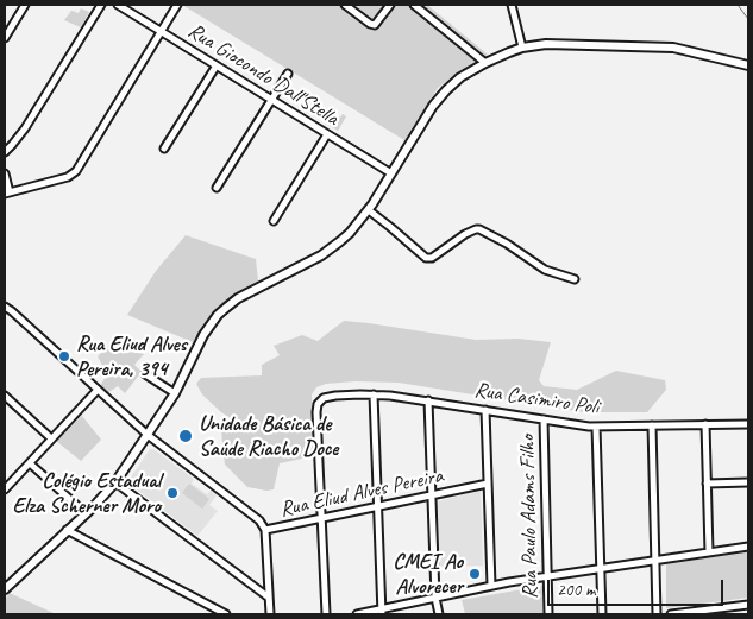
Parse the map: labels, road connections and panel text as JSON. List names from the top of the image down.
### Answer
{
  "streets": {
    "street": [
      "Rua Giocondo Dall'Stella",
      "Rua Casimiro Poli",
      "Rua Eliud Alves Pereira",
      "Rua Paulo Adams Filho"
    ]
  },
  "crossings": [
    ["Rua Casimiro Poli", "Rua Eliud Alves Pereira"],
    ["Rua Casimiro Poli", "Rua Paulo Adams Filho"]
  ],
  "places": [
    "Rua Eliud Alves Pereira, 394",
    "Unidade Básica de Saúde Riacho Doce",
    "Colégio Estadual Elza Scherner Moro",
    "CMEI Ao Alvorecer"
  ],
  "scale_bar": "200 m"
}
